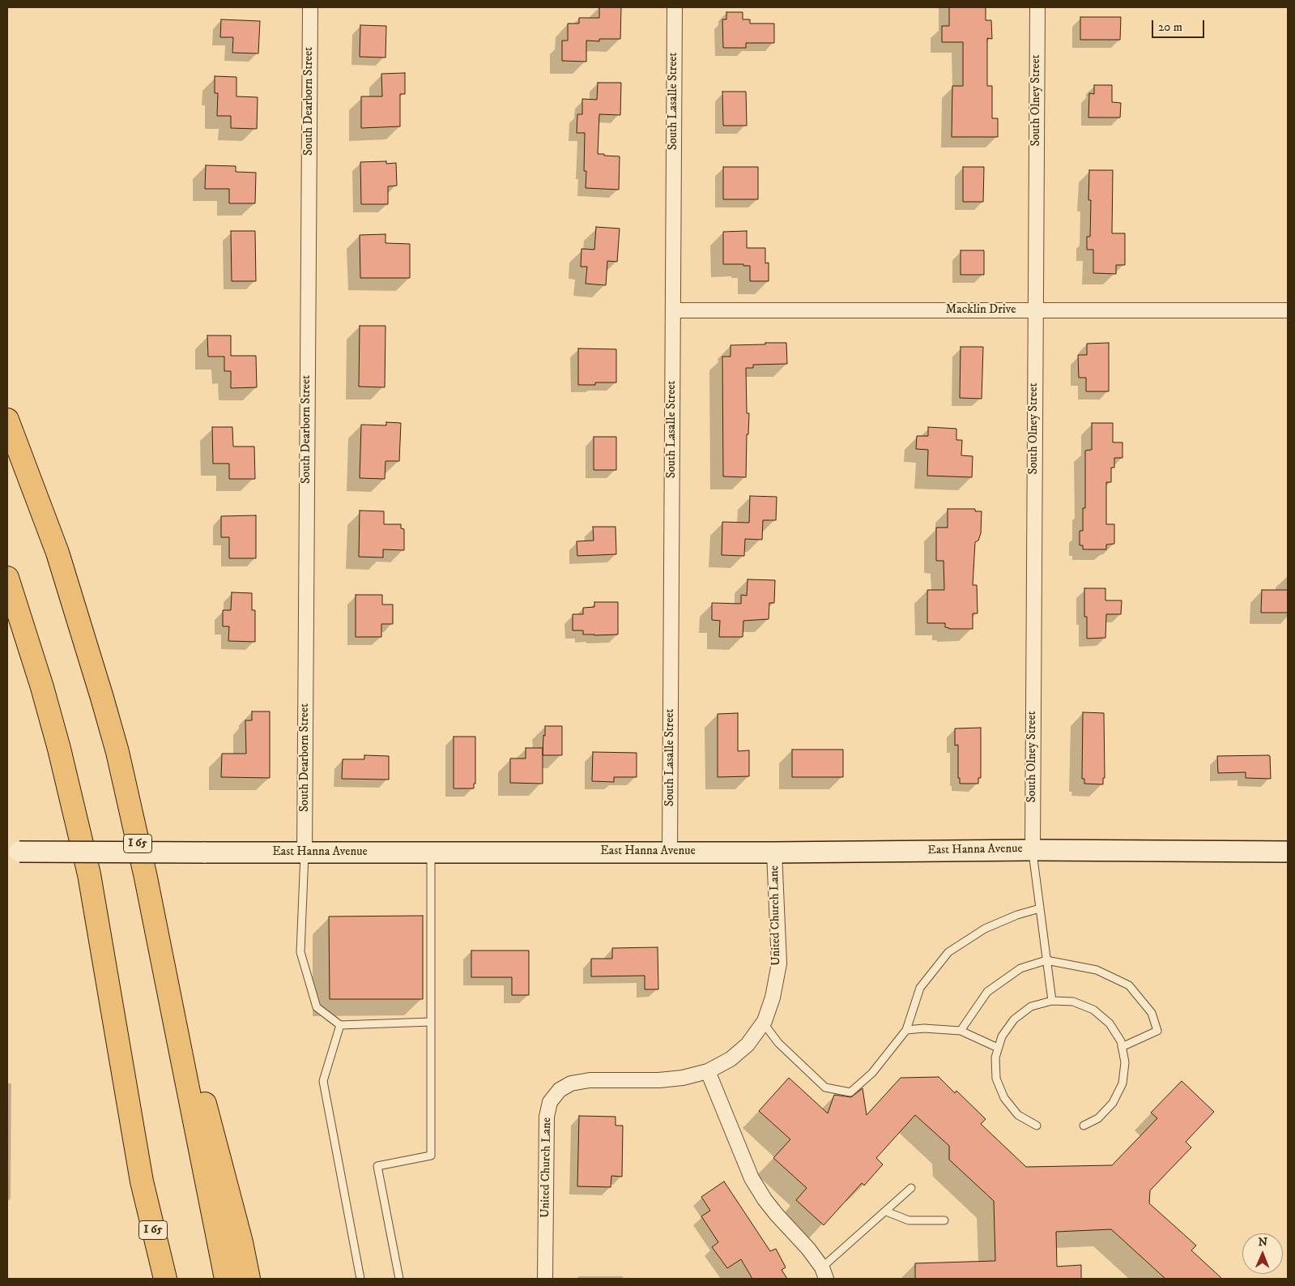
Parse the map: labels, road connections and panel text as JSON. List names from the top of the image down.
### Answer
{
  "streets": {
    "highway": ["I 65"],
    "main road": ["East Hanna Avenue"],
    "street": [
      "South Olney Street",
      "South Dearborn Street",
      "South Lasalle Street",
      "Macklin Drive",
      "United Church Lane"
    ]
  },
  "crossings": [
    ["South Olney Street", "Macklin Drive"],
    ["South Olney Street", "East Hanna Avenue"],
    ["South Dearborn Street", "East Hanna Avenue"],
    ["South Lasalle Street", "Macklin Drive"],
    ["South Lasalle Street", "East Hanna Avenue"],
    ["East Hanna Avenue", "United Church Lane"]
  ],
  "scale_bar": "20 m",
  "north": "top"
}
